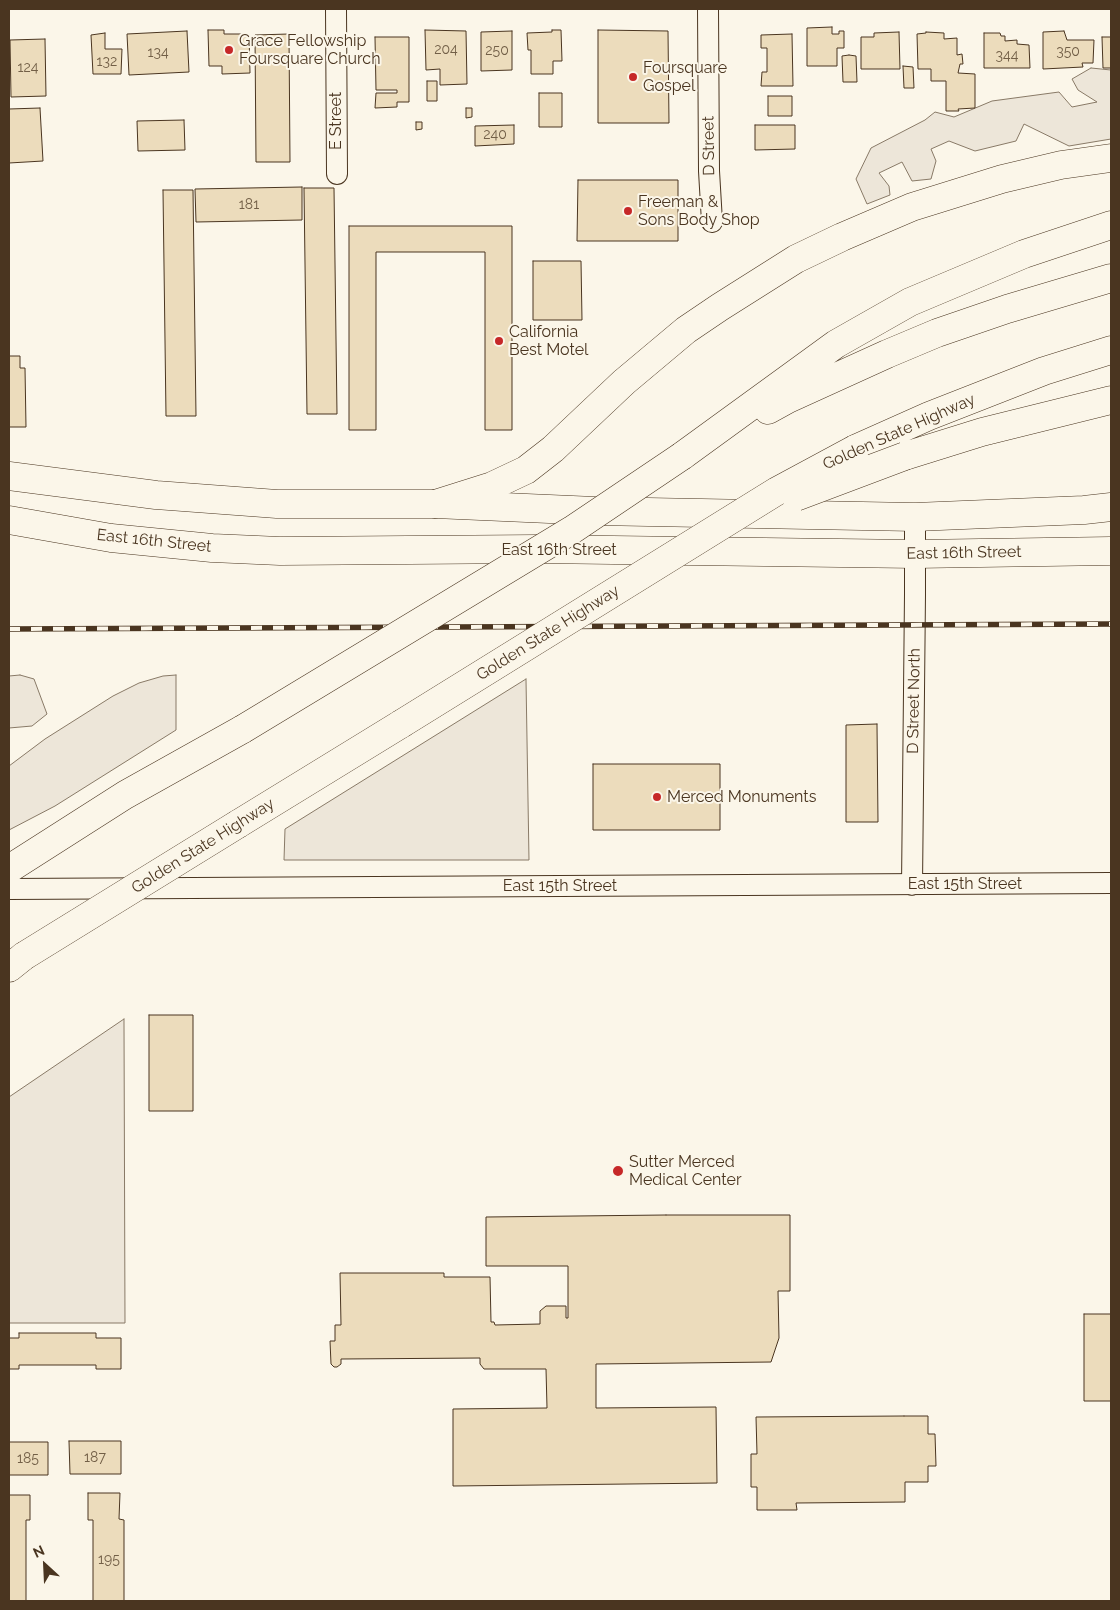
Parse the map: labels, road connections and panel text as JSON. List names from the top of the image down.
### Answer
{
  "streets": {
    "main road": ["Golden State Highway", "East 16th Street"],
    "street": [
      "E Street",
      "D Street",
      "D Street North",
      "East 15th Street"
    ]
  },
  "crossings": [
    ["East 16th Street", "D Street North"],
    ["D Street North", "East 15th Street"]
  ],
  "places": [
    "Grace Fellowship Foursquare Church",
    "Foursquare Gospel",
    "Freeman & Sons Body Shop",
    "California Best Motel",
    "Merced Monuments",
    "Sutter Merced Medical Center"
  ],
  "house_numbers": [
    "204",
    "250",
    "350",
    "134",
    "344",
    "132",
    "124",
    "240",
    "181",
    "187",
    "185",
    "195"
  ],
  "north": "top left"
}
